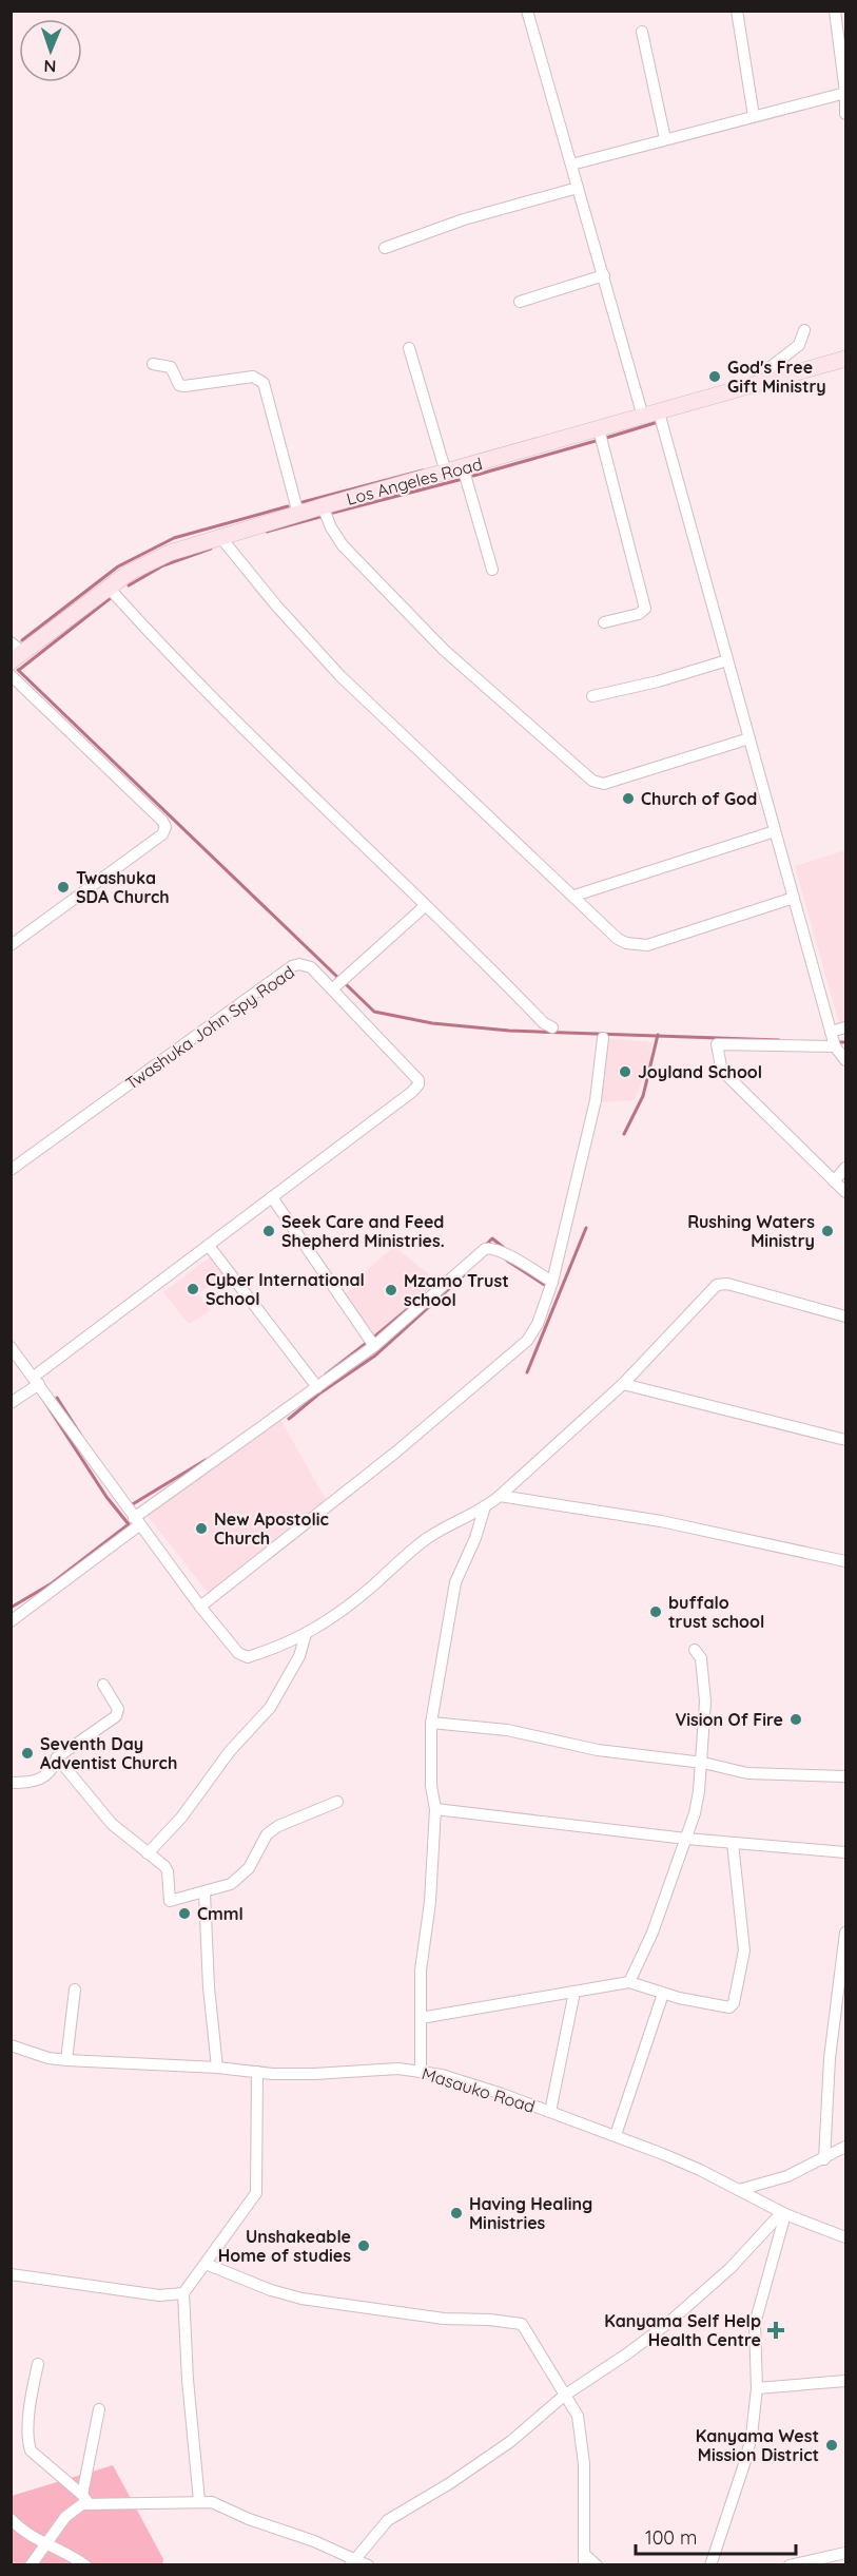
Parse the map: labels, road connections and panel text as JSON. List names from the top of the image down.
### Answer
{
  "streets": {
    "main road": ["Los Angeles Road"],
    "street": ["Twashuka John Spy Road", "Masauko Road"]
  },
  "places": {
    "other": [
      "God's Free Gift Ministry",
      "Church of God",
      "Twashuka SDA Church",
      "Joyland School",
      "Seek Care and Feed Shepherd Ministries.",
      "Rushing Waters Ministry",
      "Cyber International School",
      "Mzamo Trust school",
      "New Apostolic Church",
      "buffalo trust school",
      "Vision Of Fire",
      "Seventh Day Adventist Church",
      "Cmml",
      "Having Healing Ministries",
      "Unshakeable Home of studies",
      "Kanyama West Mission District"
    ],
    "health": ["Kanyama Self Help Health Centre"]
  },
  "scale_bar": "100 m",
  "north": "bottom"
}
